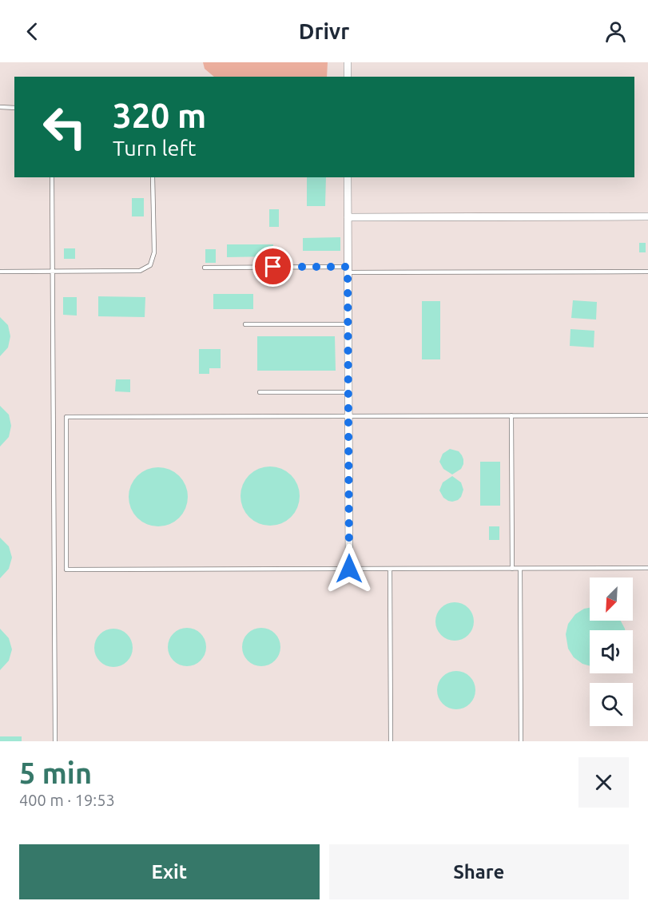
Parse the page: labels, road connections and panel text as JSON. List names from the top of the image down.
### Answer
{
  "north": "bottom left",
  "page": {
    "header": "Drivr",
    "turn": ["320 m", "Turn left"],
    "heading": ["5 min", "400 m · 19:53"],
    "buttons": ["Exit", "Share"]
  }
}
